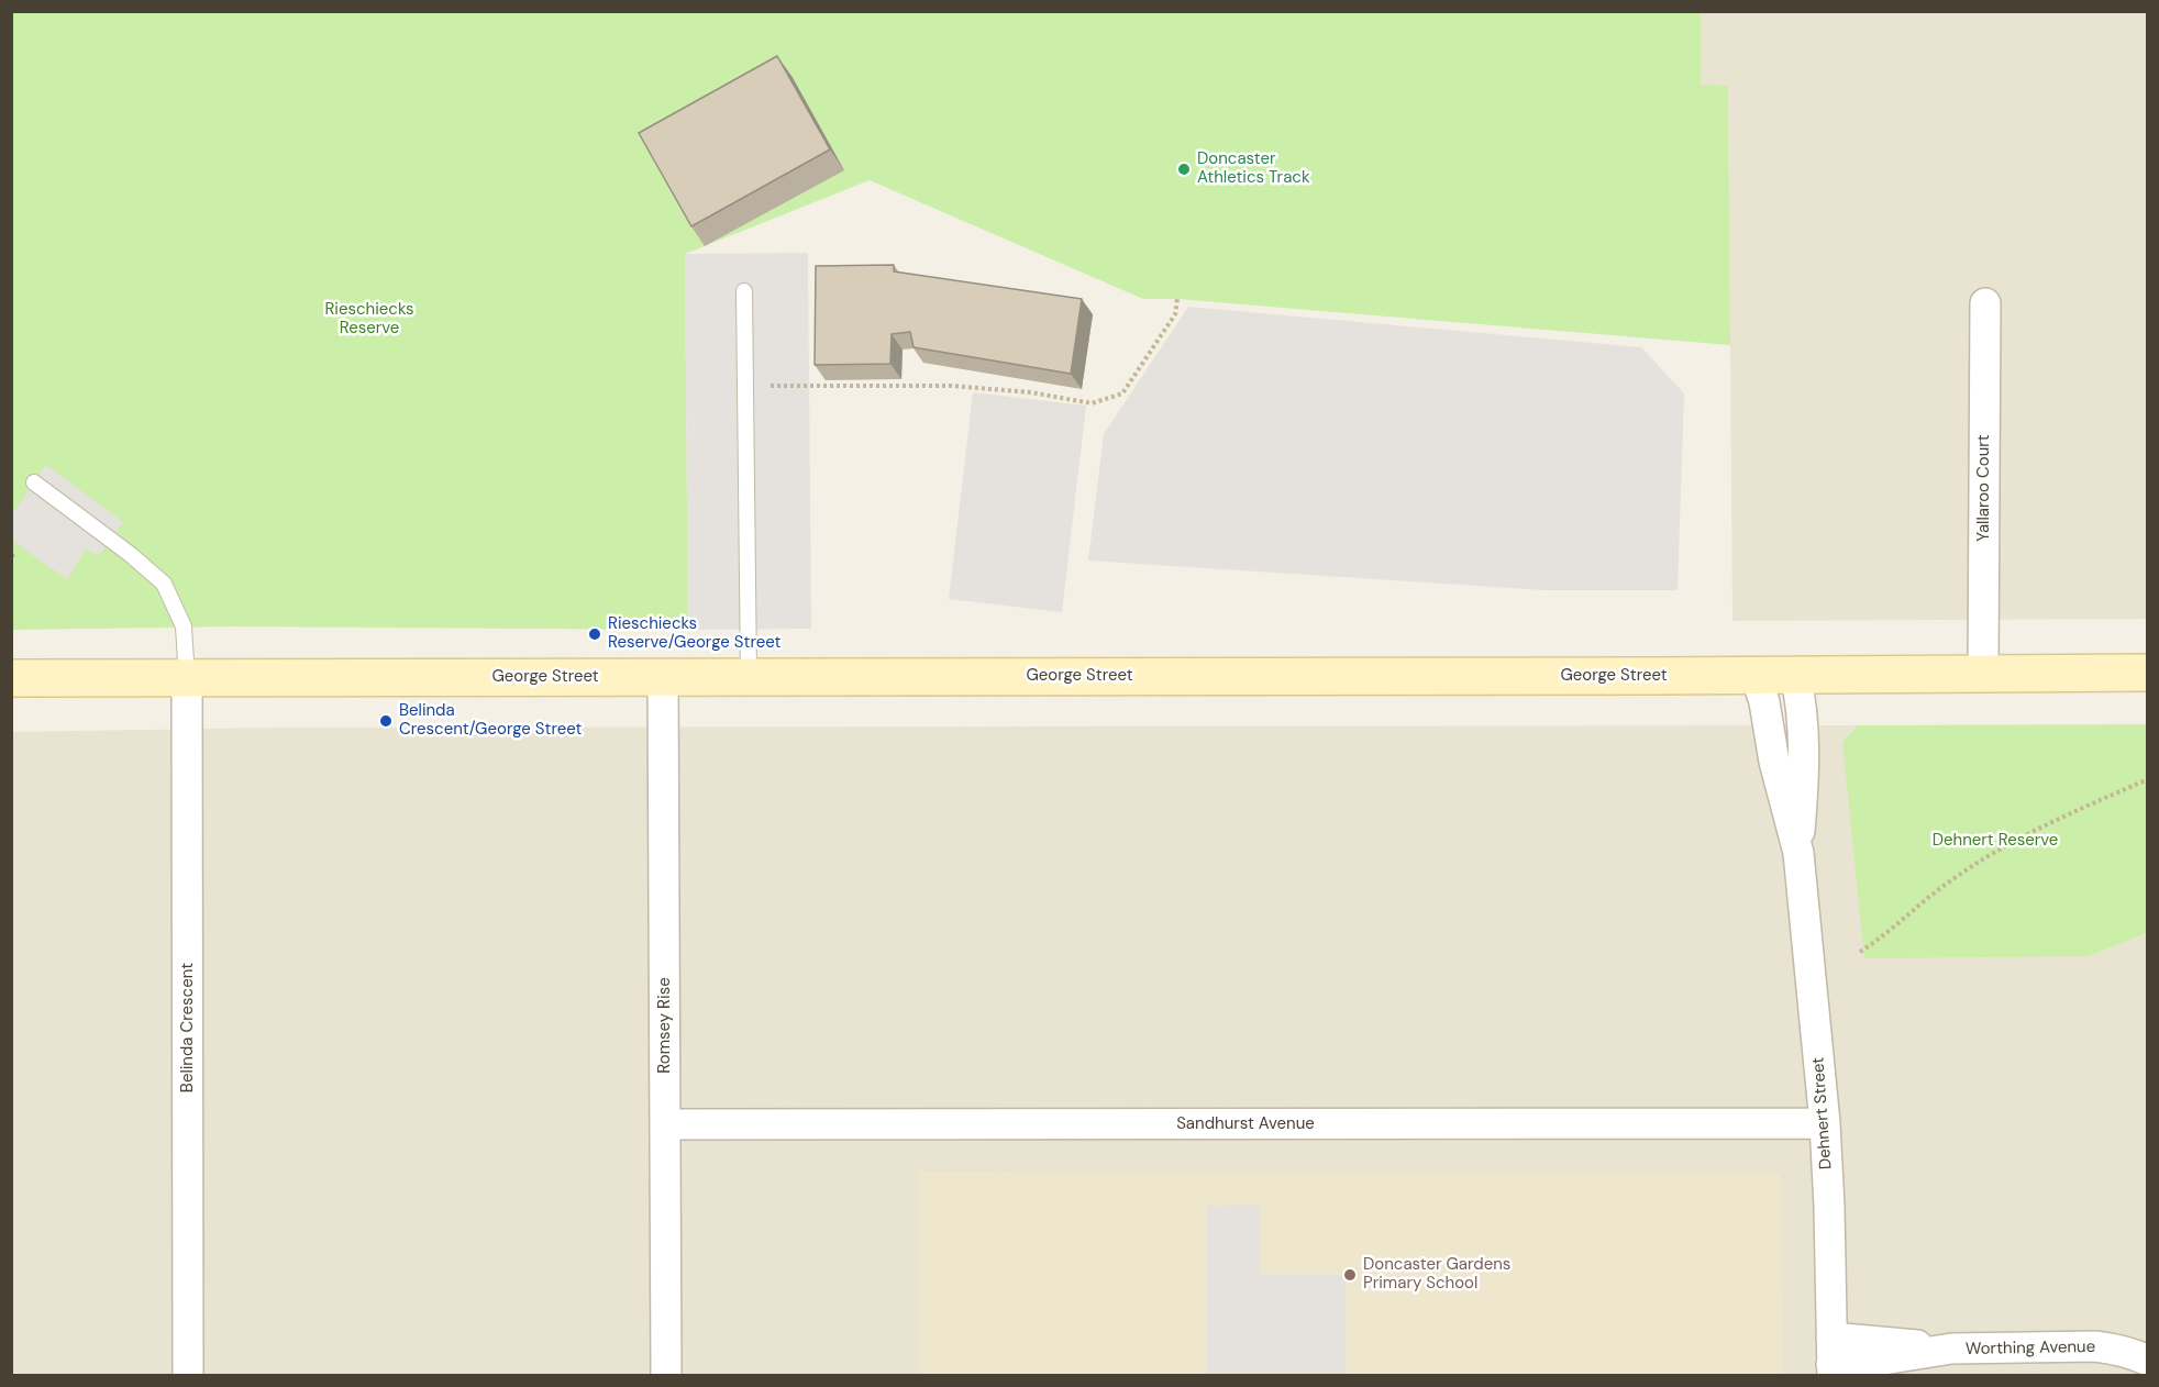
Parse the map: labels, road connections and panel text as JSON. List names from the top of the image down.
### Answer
{
  "streets": {
    "main road": ["George Street"],
    "street": [
      "Yallaroo Court",
      "Romsey Rise",
      "Belinda Crescent",
      "Dehnert Street",
      "Sandhurst Avenue",
      "Worthing Avenue"
    ]
  },
  "crossings": [
    ["Yallaroo Court", "George Street"],
    ["George Street", "Romsey Rise"],
    ["George Street", "Belinda Crescent"],
    ["George Street", "Dehnert Street"],
    ["Romsey Rise", "Sandhurst Avenue"],
    ["Dehnert Street", "Sandhurst Avenue"],
    ["Dehnert Street", "Worthing Avenue"]
  ],
  "parks": ["Rieschiecks Reserve", "Dehnert Reserve"],
  "places": [
    "Doncaster Athletics Track",
    "Rieschiecks Reserve/George Street",
    "Belinda Crescent/George Street",
    "Doncaster Gardens Primary School"
  ]
}
